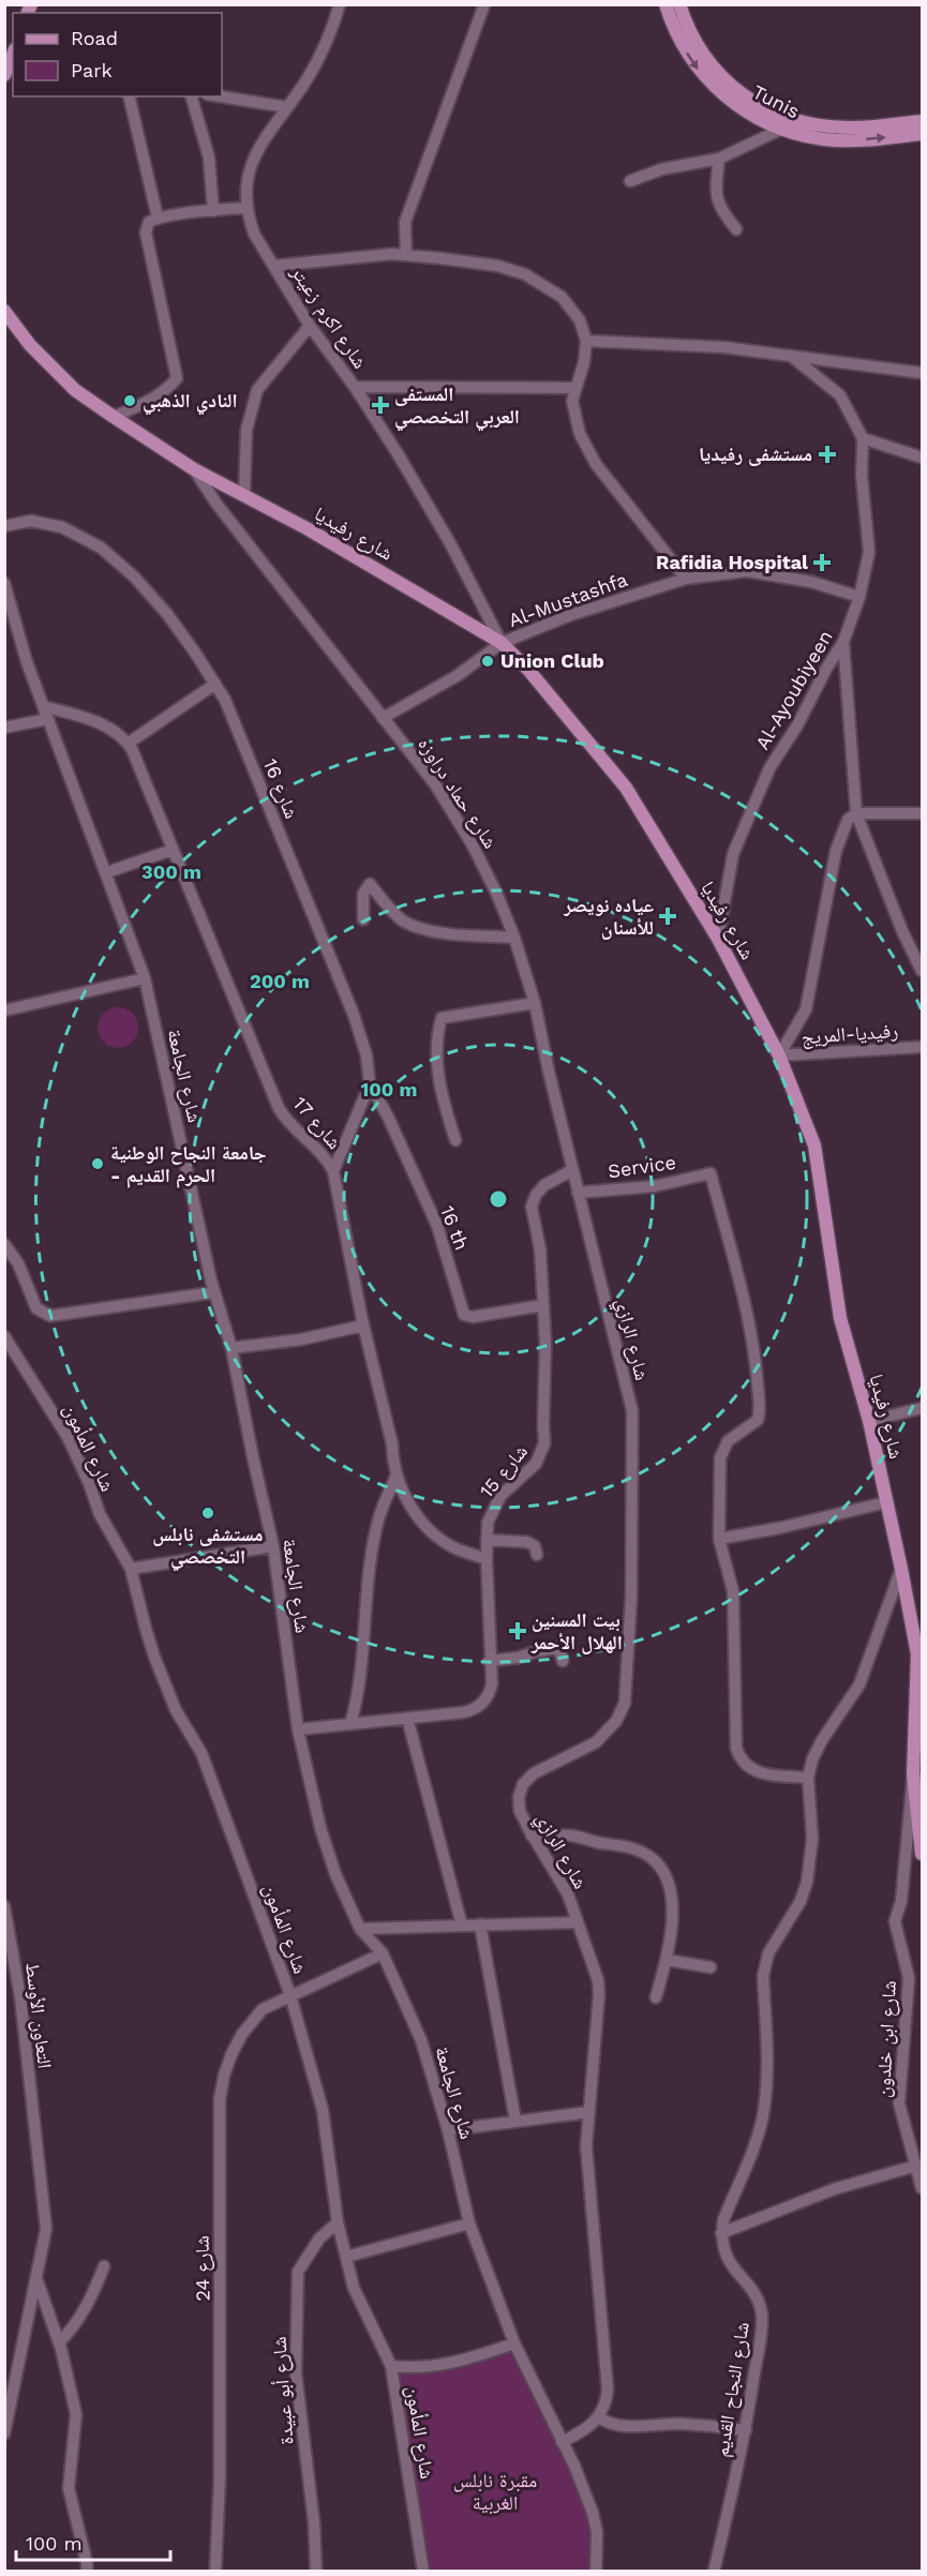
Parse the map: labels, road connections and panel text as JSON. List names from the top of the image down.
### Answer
{
  "streets": {
    "main road": ["Tunis", "شارع رفيديا"],
    "street": [
      "شارع اكرم زعيتر",
      "Al-Mustashfa",
      "Al-Ayoubiyeen",
      "شارع 16",
      "شارع حماد دراوزه",
      "رفيديا-المريج",
      "شارع الجامعة",
      "شارع 17",
      "Service",
      "16 th",
      "شارع الرازي",
      "شارع المأمون",
      "شارع 15",
      "التعاون الأوسط",
      "شارع ابن خلدون",
      "شارع 24",
      "شارع النجاح القديم",
      "شارع أبو عبيدة"
    ]
  },
  "crossings": [
    ["شارع اكرم زعيتر", "شارع رفيديا"],
    ["شارع اكرم زعيتر", "Al-Mustashfa"],
    ["شارع رفيديا", "Al-Mustashfa"],
    ["شارع رفيديا", "Al-Ayoubiyeen"],
    ["شارع رفيديا", "شارع حماد دراوزه"],
    ["شارع رفيديا", "رفيديا-المريج"],
    ["شارع رفيديا", "شارع ابن خلدون"],
    ["Al-Mustashfa", "Al-Ayoubiyeen"],
    ["Al-Mustashfa", "شارع حماد دراوزه"],
    ["شارع 16", "16 th"],
    ["شارع حماد دراوزه", "Service"],
    ["شارع حماد دراوزه", "شارع الرازي"],
    ["شارع حماد دراوزه", "شارع 15"],
    ["شارع الجامعة", "شارع 15"],
    ["شارع الجامعة", "شارع 24"],
    ["شارع 17", "شارع 15"],
    ["Service", "شارع الرازي"],
    ["16 th", "شارع 15"],
    ["شارع المأمون", "شارع 24"],
    ["شارع المأمون", "شارع أبو عبيدة"]
  ],
  "parks": ["مقبرة نابلس الغربية"],
  "places": {
    "other": [
      "النادي الذهبي",
      "Union Club",
      "جامعة النجاح الوطنية - الحرم القديم",
      "مستشفى نابلس التخصصي"
    ],
    "health": [
      "المستفى العربي التخصصي",
      "مستشفى رفيديا",
      "Rafidia Hospital",
      "عياده نويصر للأسنان",
      "بيت المسنين الهلال الأحمر"
    ]
  },
  "legend": ["Road", "Park"],
  "scale_bar": "100 m",
  "rings": ["300 m", "200 m", "100 m"]
}
